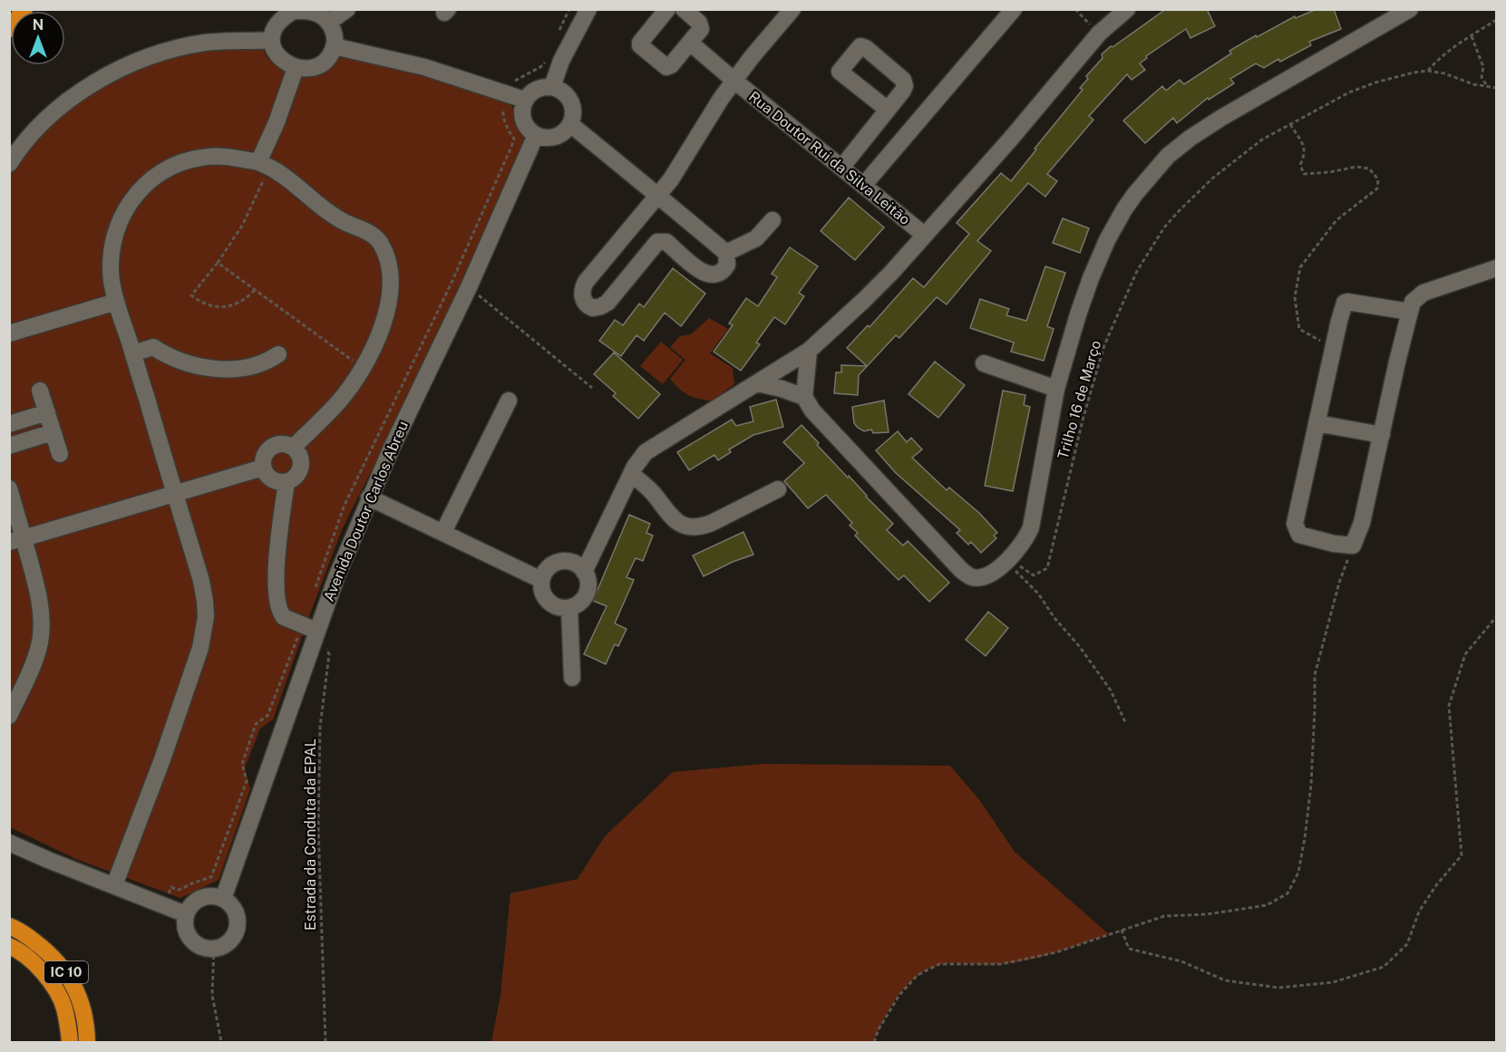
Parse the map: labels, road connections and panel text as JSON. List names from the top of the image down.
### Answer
{
  "streets": {
    "highway": ["IC 10"],
    "street": ["Rua Doutor Rui da Silva Leitão", "Avenida Doutor Carlos Abreu"],
    "path": ["Trilho 16 de Março", "Estrada da Conduta da EPAL"]
  },
  "crossings": [
    ["Avenida Doutor Carlos Abreu", "Estrada da Conduta da EPAL"]
  ],
  "north": "top"
}
